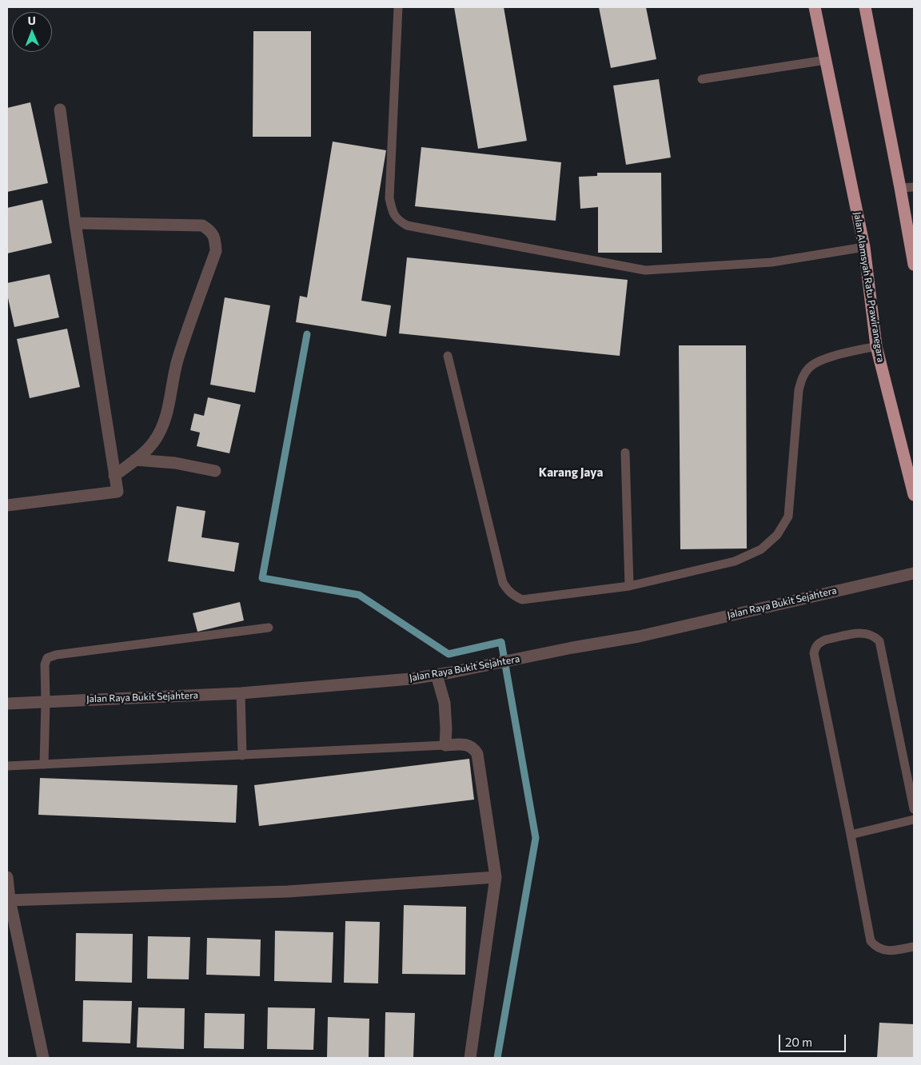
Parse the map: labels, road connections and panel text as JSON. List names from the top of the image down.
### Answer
{
  "streets": {
    "highway": ["Jalan Alamsyah Ratu Prawiranegara"],
    "street": ["Jalan Raya Bukit Sejahtera"]
  },
  "districts": ["Karang Jaya"],
  "scale_bar": "20 m",
  "north": "top"
}
